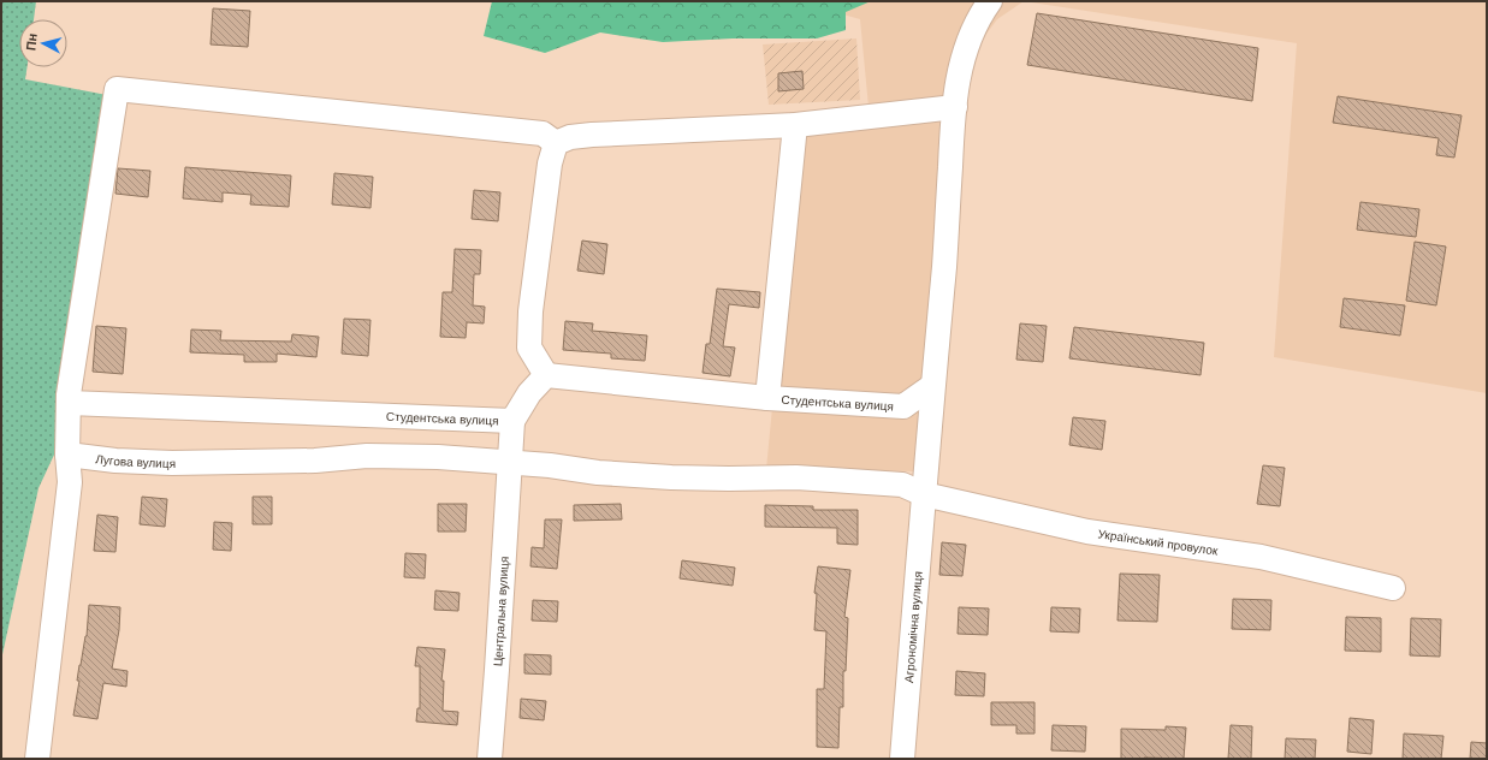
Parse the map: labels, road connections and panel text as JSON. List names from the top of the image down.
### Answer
{
  "streets": {
    "street": [
      "Студентська вулиця",
      "Лугова вулиця",
      "Український провулок",
      "Центральна вулиця",
      "Агрономічна вулиця"
    ]
  },
  "crossings": [
    ["Студентська вулиця", "Центральна вулиця"],
    ["Студентська вулиця", "Агрономічна вулиця"],
    ["Лугова вулиця", "Український провулок"],
    ["Лугова вулиця", "Центральна вулиця"],
    ["Лугова вулиця", "Агрономічна вулиця"],
    ["Український провулок", "Агрономічна вулиця"]
  ],
  "north": "left"
}
